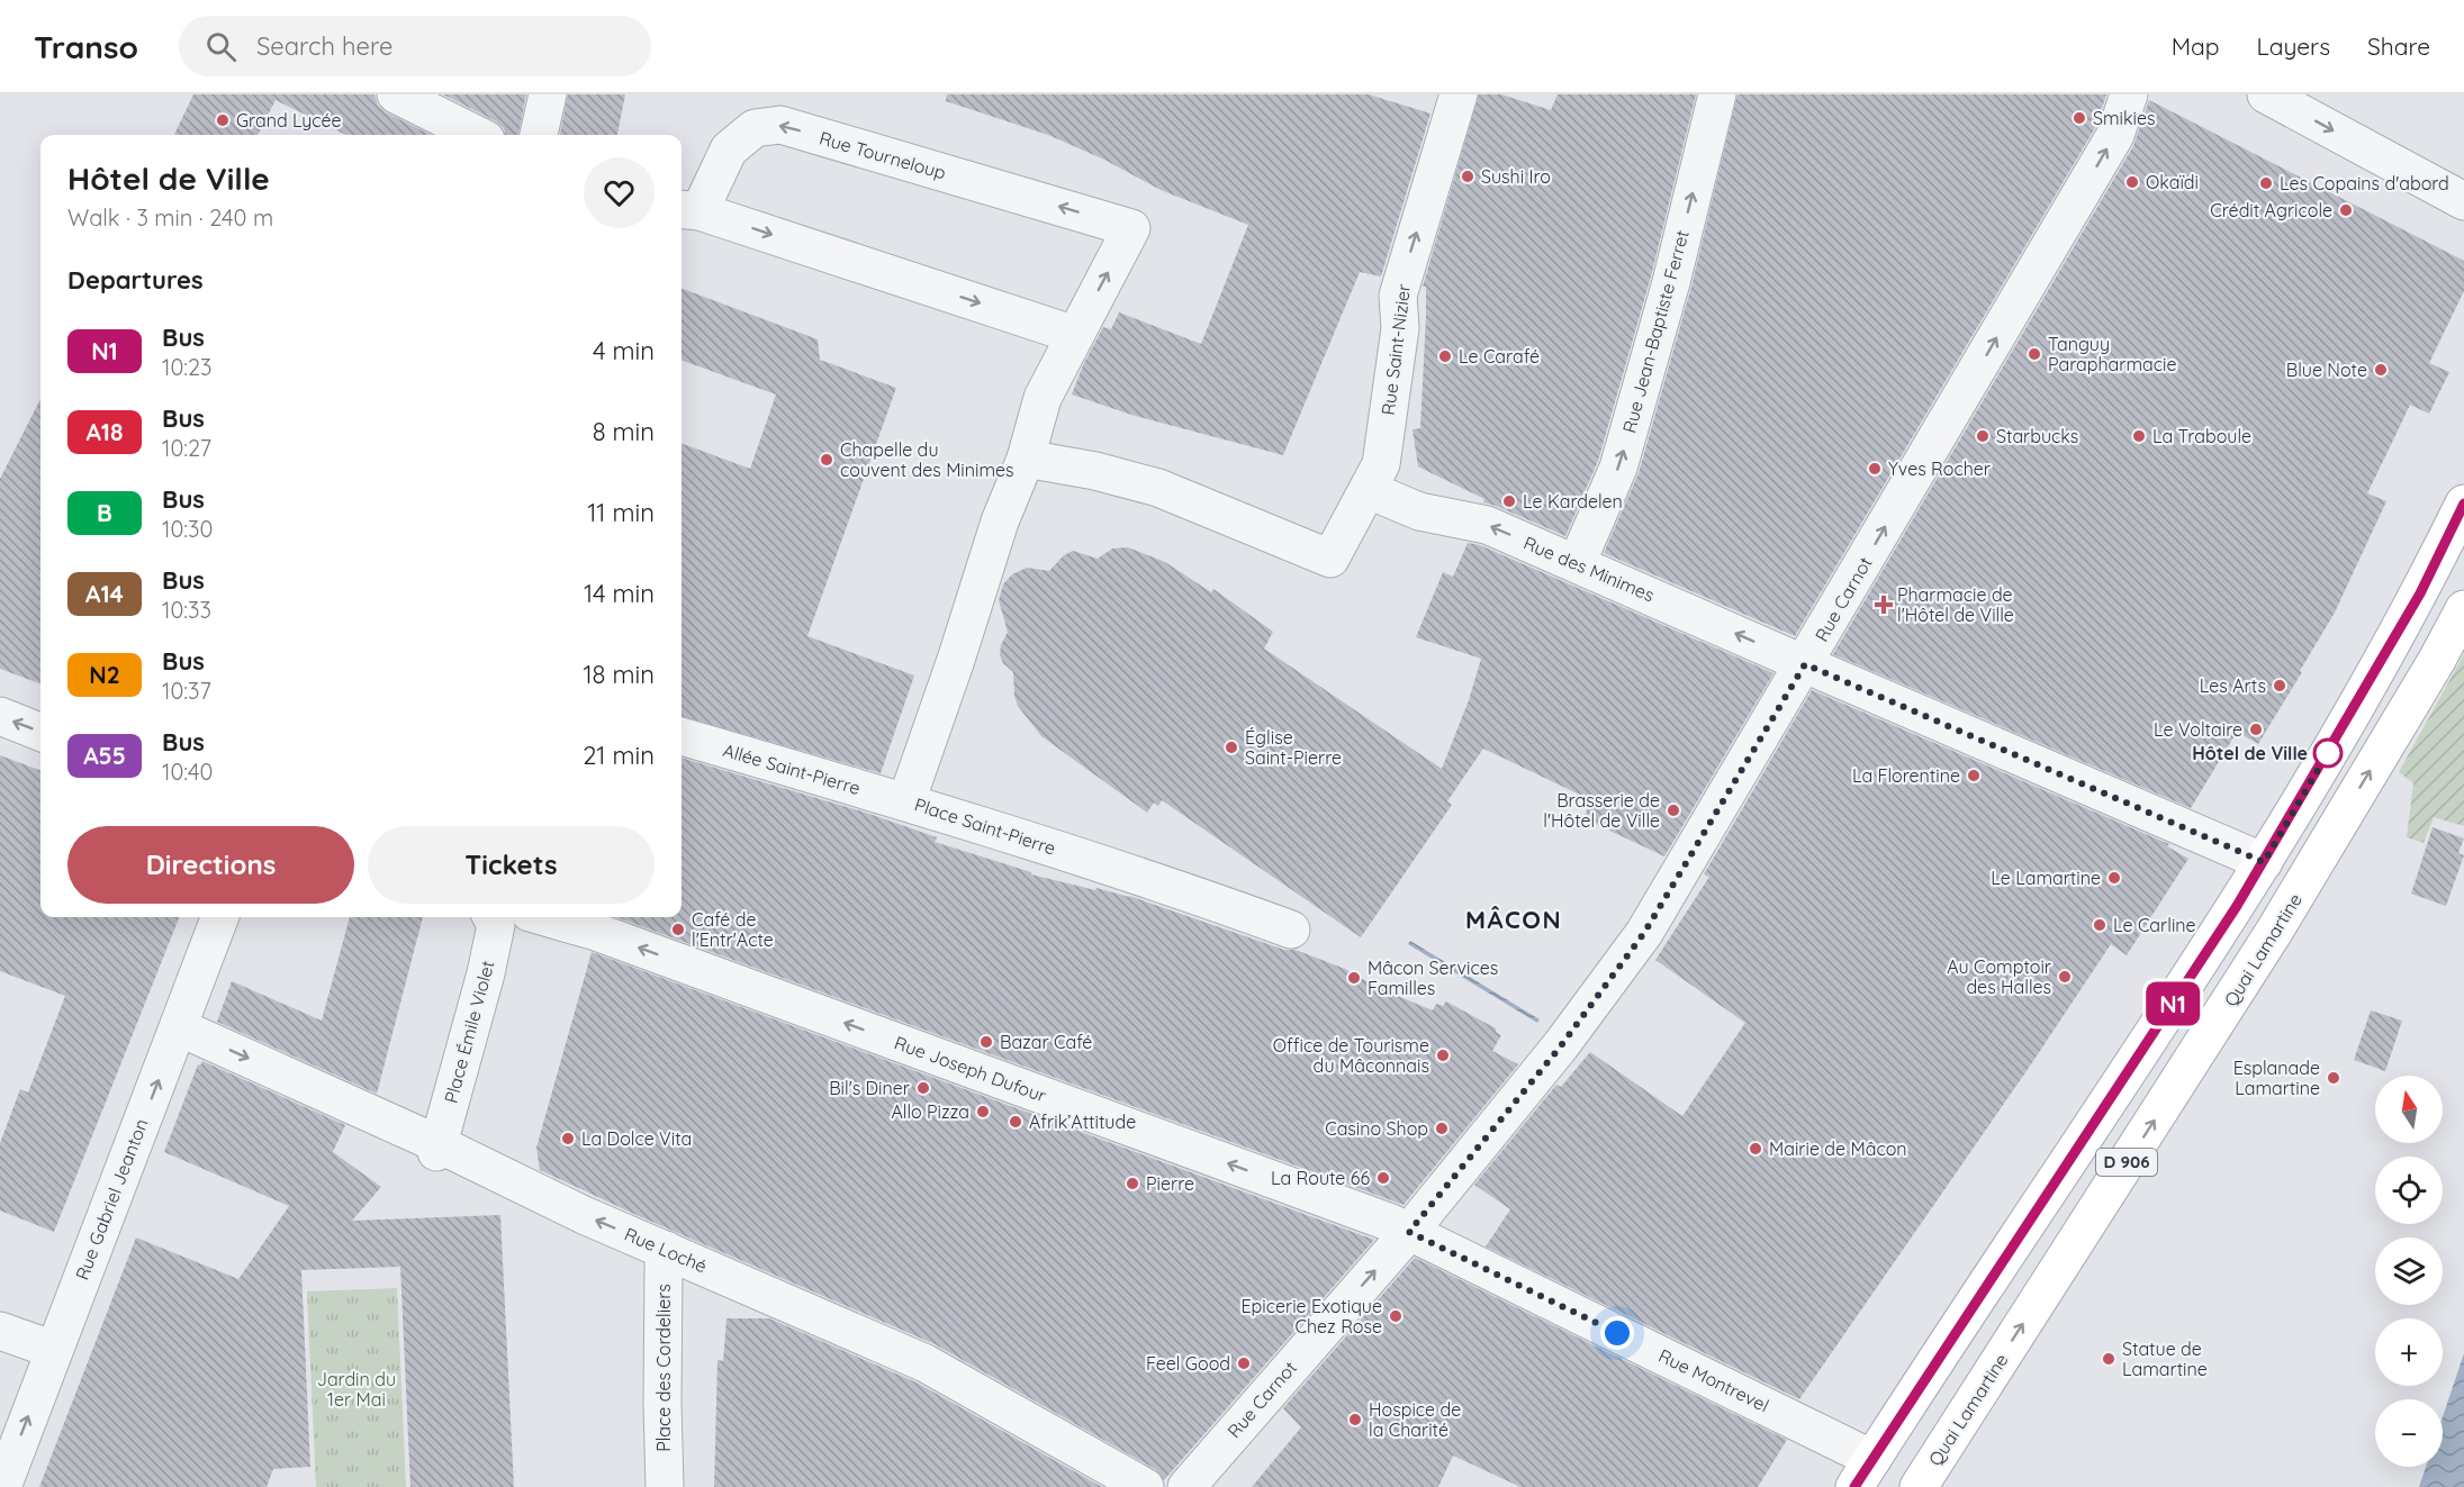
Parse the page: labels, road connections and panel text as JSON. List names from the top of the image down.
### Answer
{
  "streets": {
    "main road": ["Quai Lamartine", "D 906"],
    "street": [
      "Rue Tourneloup",
      "Rue Jean-Baptiste Ferret",
      "Rue Saint-Nizier",
      "Rue des Minimes",
      "Rue Carnot",
      "Allée Saint-Pierre",
      "Place Saint-Pierre",
      "Place Émile Violet",
      "Rue Joseph Dufour",
      "Rue Gabriel Jeanton",
      "Rue Loché",
      "Place des Cordeliers",
      "Rue Montrevel"
    ]
  },
  "crossings": [
    ["Rue Jean-Baptiste Ferret", "Rue des Minimes"],
    ["Rue Saint-Nizier", "Rue des Minimes"],
    ["Rue Saint-Nizier", "Place Saint-Pierre"],
    ["Rue des Minimes", "Rue Carnot"],
    ["Rue des Minimes", "D 906"],
    ["Rue Carnot", "Rue Joseph Dufour"],
    ["Rue Carnot", "Rue Montrevel"],
    ["Allée Saint-Pierre", "Place Saint-Pierre"],
    ["Place Émile Violet", "Rue Loché"],
    ["Rue Joseph Dufour", "Rue Montrevel"],
    ["D 906", "Rue Montrevel"],
    ["Rue Gabriel Jeanton", "Rue Loché"],
    ["Rue Loché", "Place des Cordeliers"]
  ],
  "one_way": [
    "Rue Jean-Baptiste Ferret",
    "Rue Saint-Nizier",
    "Rue des Minimes",
    "Rue Carnot",
    "Rue Joseph Dufour",
    "Rue Gabriel Jeanton"
  ],
  "districts": ["MÂCON"],
  "parks": ["Jardin du 1er Mai"],
  "places": {
    "other": [
      "Smikies",
      "Grand Lycée",
      "Sushi Iro",
      "Okaïdi",
      "Les Copains d'abord",
      "Crédit Agricole",
      "Tanguy Parapharmacie",
      "Le Carafé",
      "Blue Note",
      "Starbucks",
      "La Traboule",
      "Chapelle du couvent des Minimes",
      "Yves Rocher",
      "Le Kardelen",
      "Les Arts",
      "Le Voltaire",
      "Église Saint-Pierre",
      "Hôtel de Ville",
      "La Florentine",
      "Brasserie de l'Hôtel de Ville",
      "Le Lamartine",
      "Le Carline",
      "Café de l'Entr'Acte",
      "Au Comptoir des Halles",
      "Mâcon Services Familles",
      "Bazar Café",
      "Office de Tourisme du Mâconnais",
      "Esplanade Lamartine",
      "Bil's Diner",
      "Allo Pizza",
      "Afrik’Attitude",
      "Casino Shop",
      "La Dolce Vita",
      "Mairie de Mâcon",
      "La Route 66",
      "Pierre",
      "Epicerie Exotique Chez Rose",
      "Statue de Lamartine",
      "Feel Good",
      "Hospice de la Charité"
    ],
    "health": ["Pharmacie de l'Hôtel de Ville"]
  },
  "lines": ["bus line N1"],
  "north": "top",
  "page": {
    "header": "Transo",
    "search": "Search here",
    "nav": ["Map", "Layers", "Share"],
    "on_map": "N1",
    "heading": [
      ["Hôtel de Ville", "Walk · 3 min · 240 m"],
      "Departures"
    ],
    "list": [
      {
        "mark": "N1",
        "name": "Bus",
        "note": "10:23",
        "value": "4 min"
      },
      {
        "mark": "A18",
        "name": "Bus",
        "note": "10:27",
        "value": "8 min"
      },
      {
        "mark": "B",
        "name": "Bus",
        "note": "10:30",
        "value": "11 min"
      },
      {
        "mark": "A14",
        "name": "Bus",
        "note": "10:33",
        "value": "14 min"
      },
      {
        "mark": "N2",
        "name": "Bus",
        "note": "10:37",
        "value": "18 min"
      },
      {
        "mark": "A55",
        "name": "Bus",
        "note": "10:40",
        "value": "21 min"
      }
    ],
    "buttons": ["Directions", "Tickets"],
    "map_buttons": ["+", "−"]
  }
}
